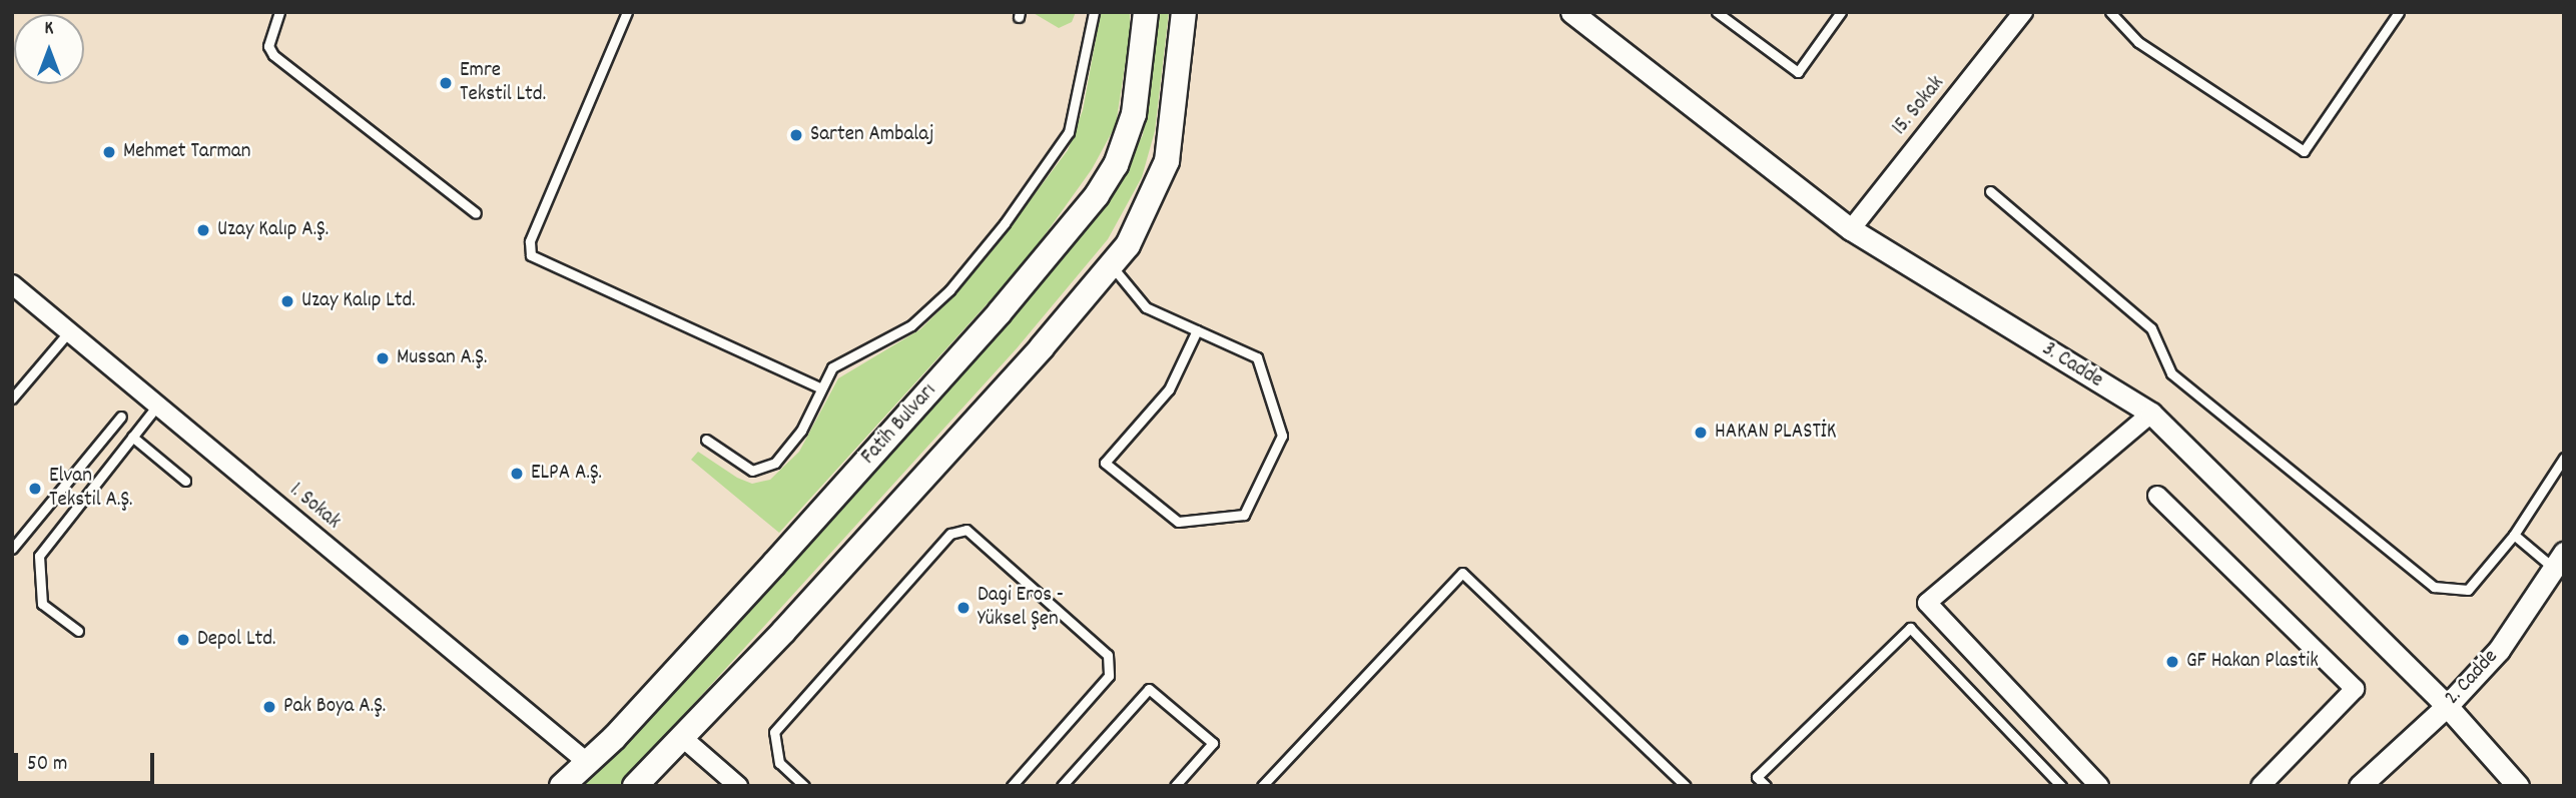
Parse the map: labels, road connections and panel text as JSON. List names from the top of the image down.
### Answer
{
  "streets": {
    "main road": ["Fatih Bulvarı"],
    "street": [
      "15. Sokak",
      "3. Cadde",
      "1. Sokak",
      "2. Cadde"
    ]
  },
  "crossings": [
    ["15. Sokak", "3. Cadde"],
    ["3. Cadde", "2. Cadde"],
    ["Fatih Bulvarı", "1. Sokak"]
  ],
  "places": [
    "Emre Tekstil Ltd.",
    "Sarten Ambalaj",
    "Mehmet Tarman",
    "Uzay Kalıp A.Ş.",
    "Uzay Kalıp Ltd.",
    "Mussan A.Ş.",
    "HAKAN PLASTİK",
    "ELPA A.Ş.",
    "Elvan Tekstil A.Ş.",
    "Dagi Eros - Yüksel Şen",
    "Depol Ltd.",
    "GF Hakan Plastik",
    "Pak Boya A.Ş."
  ],
  "scale_bar": "50 m",
  "north": "top"
}
